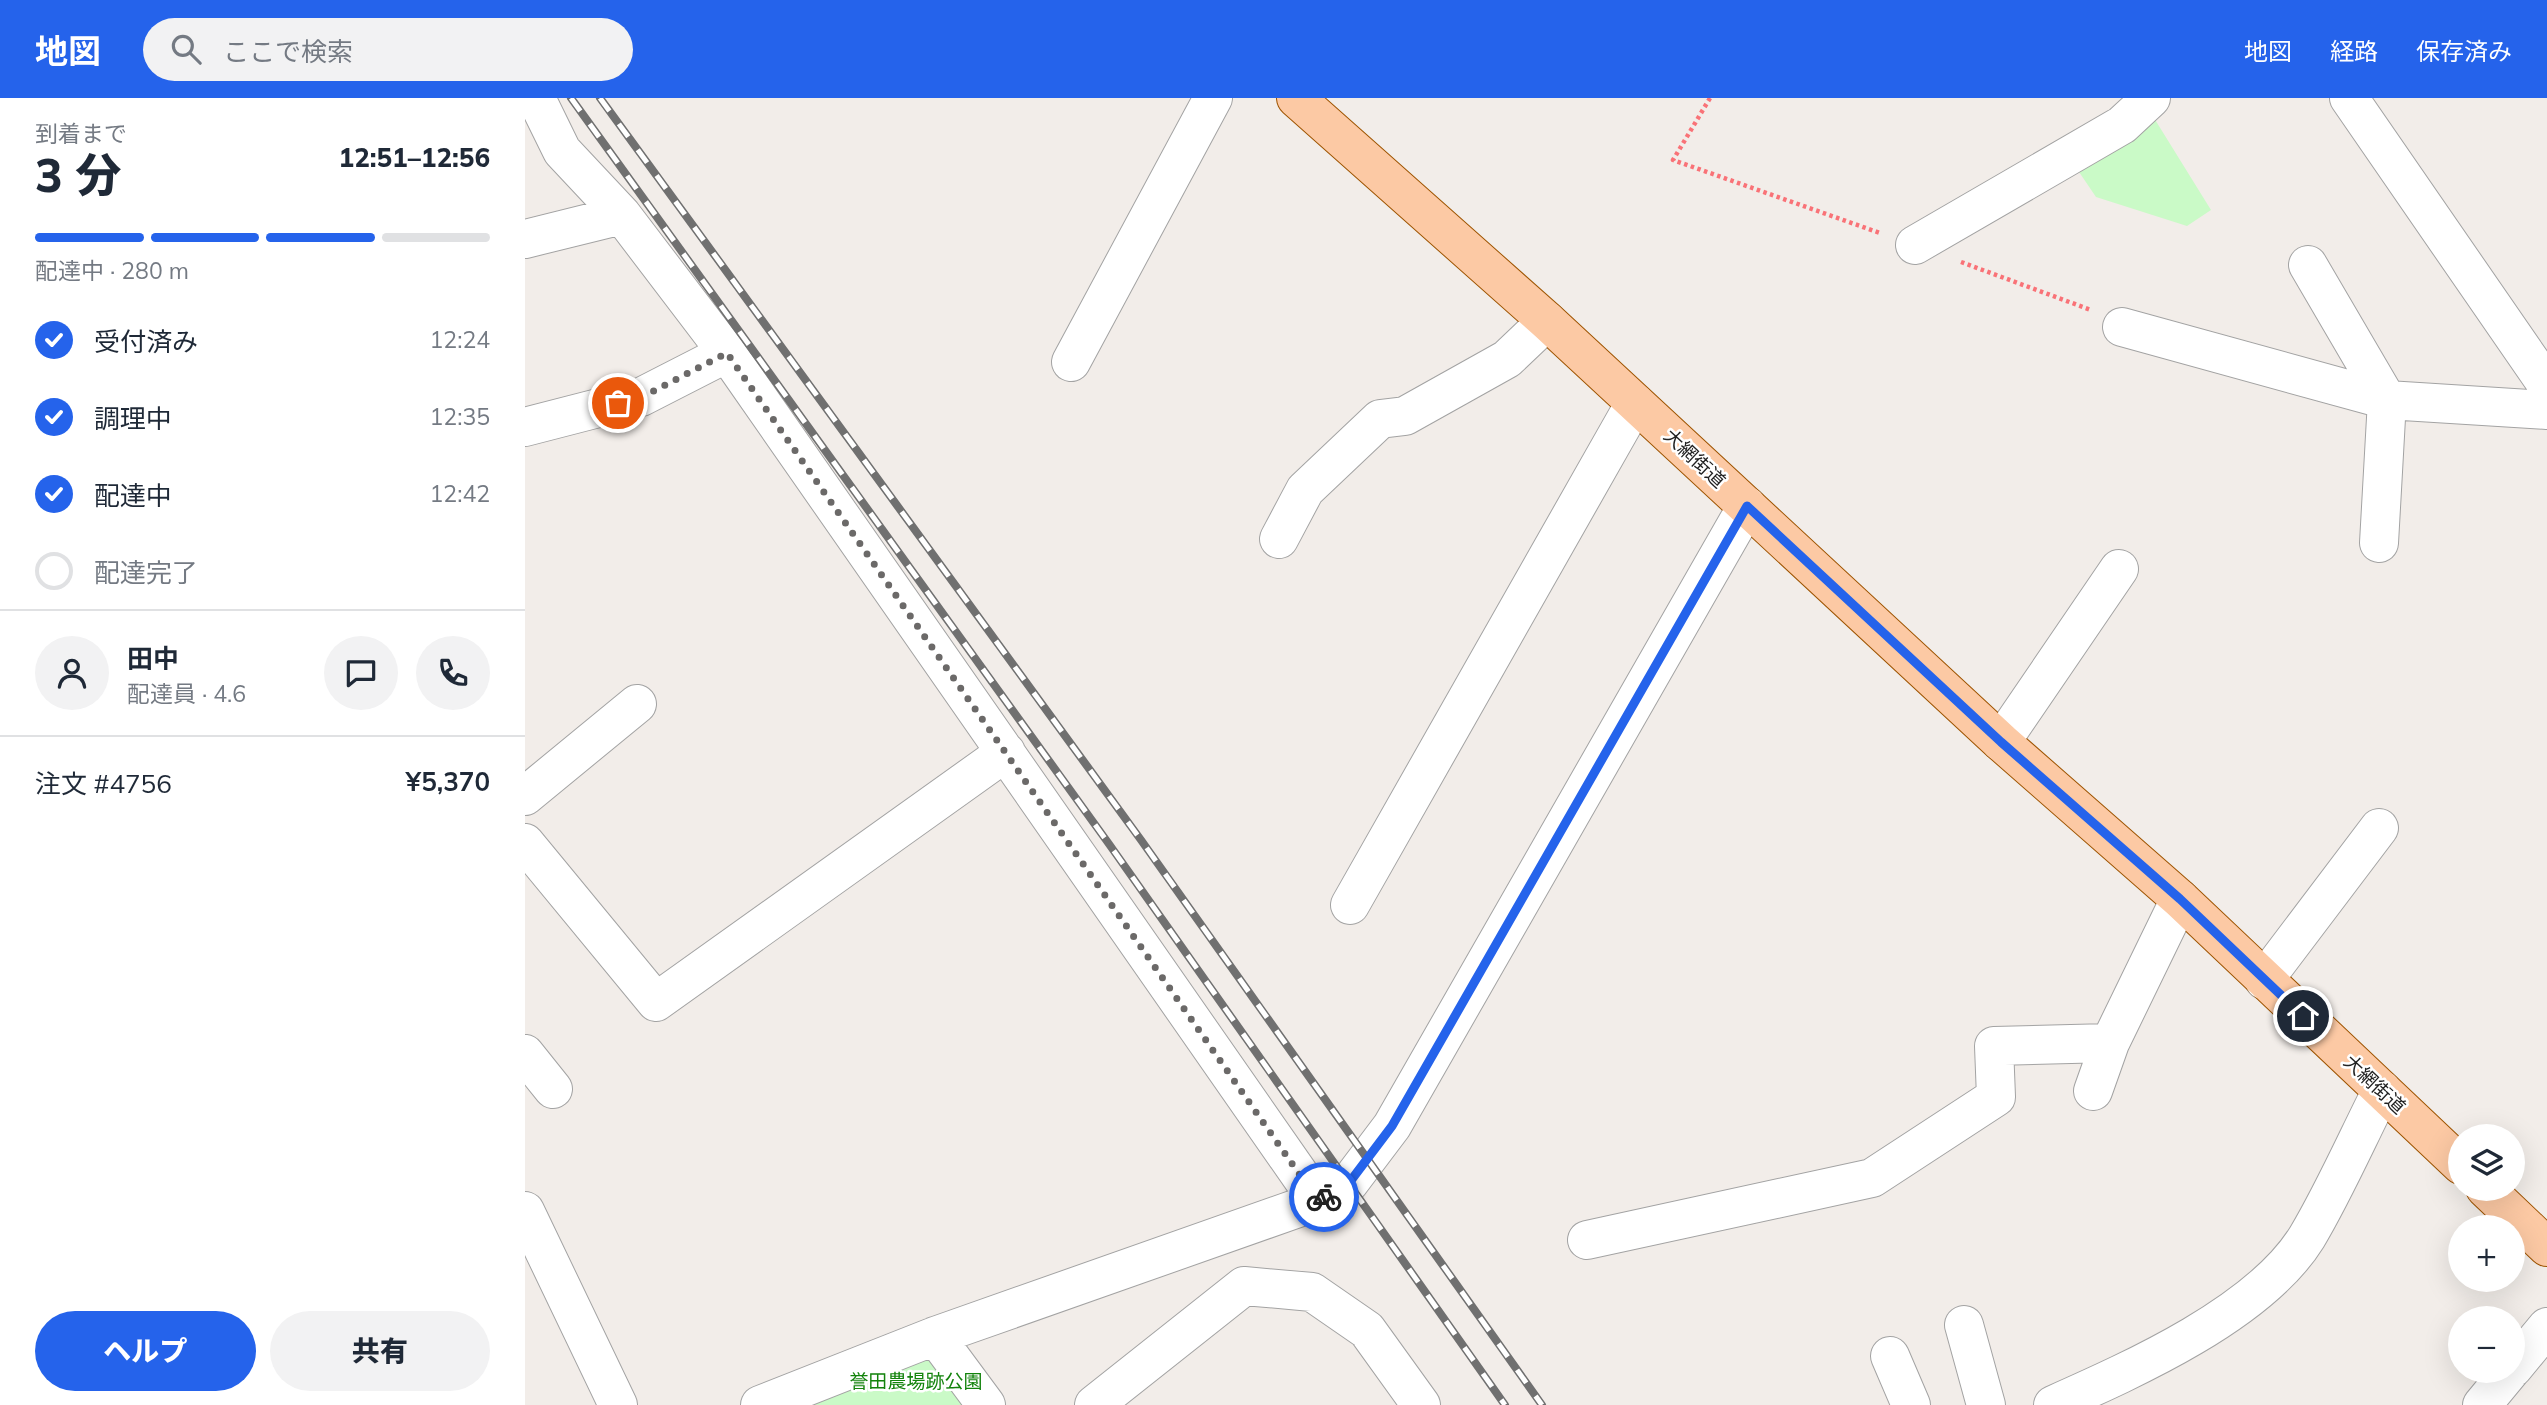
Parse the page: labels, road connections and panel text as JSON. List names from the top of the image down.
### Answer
{
  "streets": {
    "main road": ["大網街道"]
  },
  "parks": ["誉田農場跡公園"],
  "page": {
    "header": "地図",
    "search": "ここで検索",
    "nav": ["地図", "経路", "保存済み"],
    "heading": ["3 分", "到着まで", "12:51–12:56"],
    "panel": [
      "田中",
      "配達員 · 4.6",
      "注文 #4756",
      "¥5,370"
    ],
    "bar": "配達中 · 280 m",
    "list": [
      ["受付済み", "12:24"],
      ["調理中", "12:35"],
      ["配達中", "12:42"],
      "配達完了"
    ],
    "map_buttons": ["+", "−"],
    "buttons": ["ヘルプ", "共有"]
  }
}
